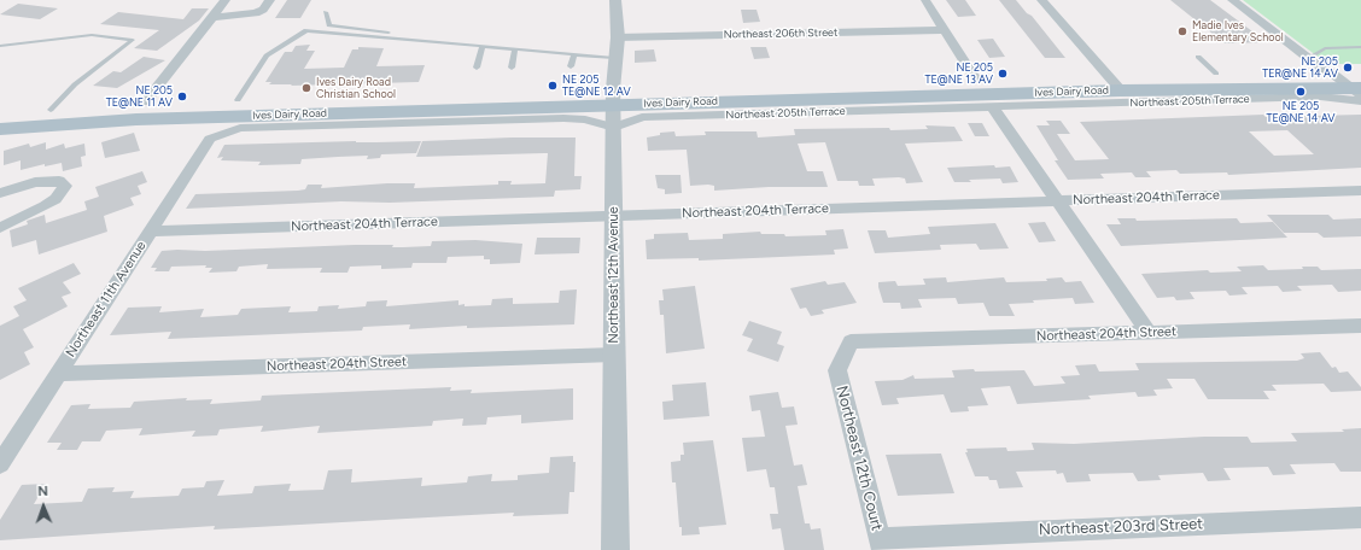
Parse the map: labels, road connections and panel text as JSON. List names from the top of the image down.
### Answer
{
  "streets": {
    "main road": ["Ives Dairy Road"],
    "street": [
      "Northeast 206th Street",
      "Northeast 205th Terrace",
      "Northeast 204th Terrace",
      "Northeast 12th Avenue",
      "Northeast 11th Avenue",
      "Northeast 204th Street",
      "Northeast 12th Court",
      "Northeast 203rd Street"
    ]
  },
  "crossings": [
    ["Northeast 206th Street", "Northeast 12th Avenue"],
    ["Ives Dairy Road", "Northeast 205th Terrace"],
    ["Ives Dairy Road", "Northeast 12th Avenue"],
    ["Northeast 205th Terrace", "Northeast 12th Avenue"],
    ["Northeast 205th Terrace", "Northeast 11th Avenue"],
    ["Northeast 204th Terrace", "Northeast 12th Avenue"],
    ["Northeast 204th Terrace", "Northeast 11th Avenue"],
    ["Northeast 12th Avenue", "Northeast 11th Avenue"],
    ["Northeast 12th Avenue", "Northeast 204th Street"],
    ["Northeast 11th Avenue", "Northeast 204th Street"],
    ["Northeast 204th Street", "Northeast 12th Court"],
    ["Northeast 12th Court", "Northeast 203rd Street"]
  ],
  "places": [
    "Madie Ives Elementary School",
    "NE 205 TER@NE 14 AV",
    "NE 205 TE@NE 13 AV",
    "NE 205 TE@NE 12 AV",
    "Ives Dairy Road Christian School",
    "NE 205 TE@NE 14 AV",
    "NE 205 TE@NE 11 AV"
  ],
  "north": "top"
}
